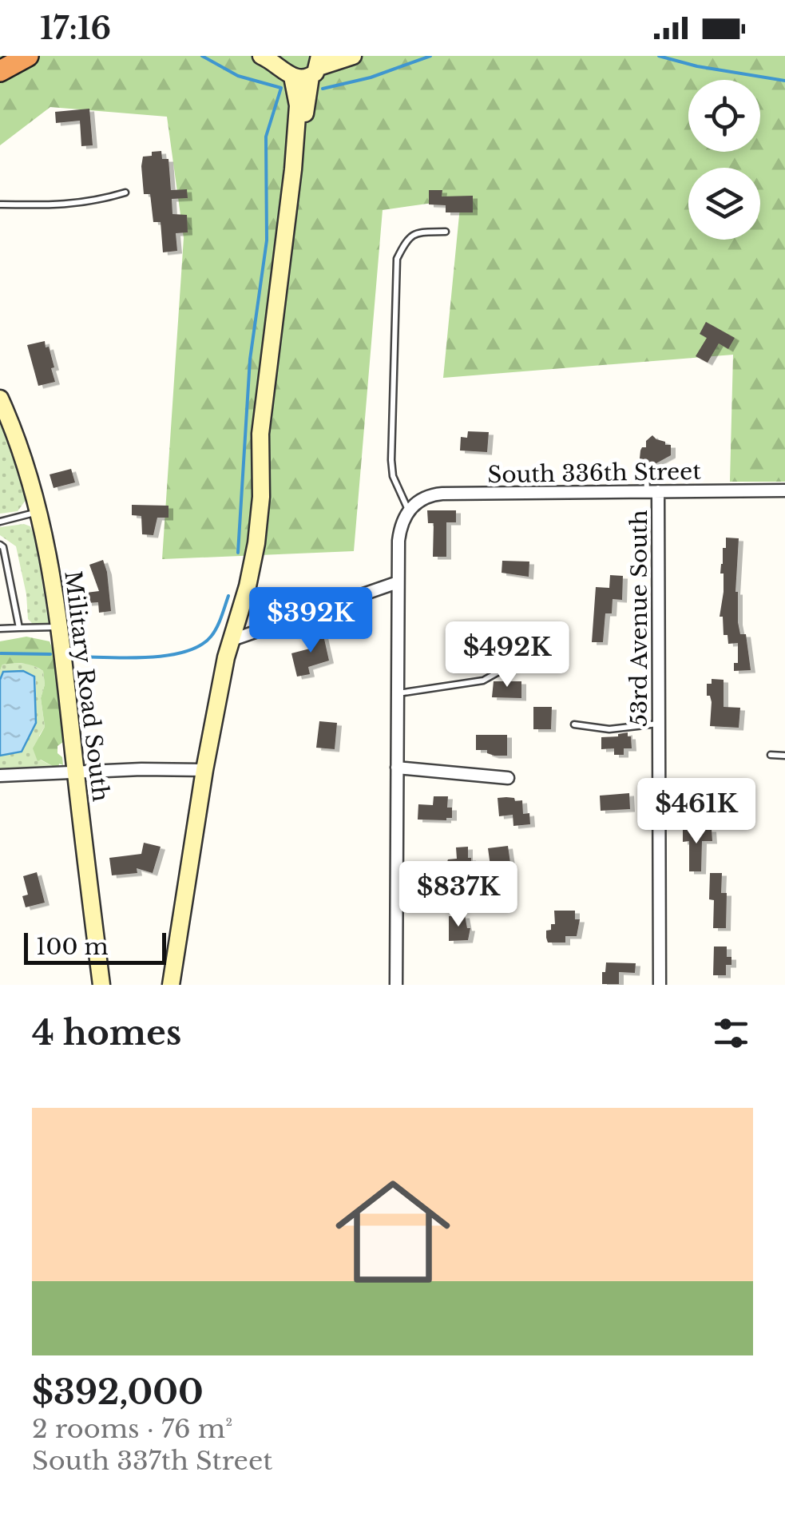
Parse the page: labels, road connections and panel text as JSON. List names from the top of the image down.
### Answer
{
  "streets": {
    "street": ["South 336th Street", "53rd Avenue South", "Military Road South"]
  },
  "crossings": [
    ["South 336th Street", "53rd Avenue South"]
  ],
  "scale_bar": "100 m",
  "page": {
    "status": "17:16",
    "price": [
      "$392K",
      "$492K",
      "$461K",
      "$837K"
    ],
    "scale": "100 m",
    "heading": "4 homes",
    "list": [
      {
        "name": "$392,000",
        "note": "2 rooms · 76 m² · South 337th Street"
      }
    ]
  }
}
